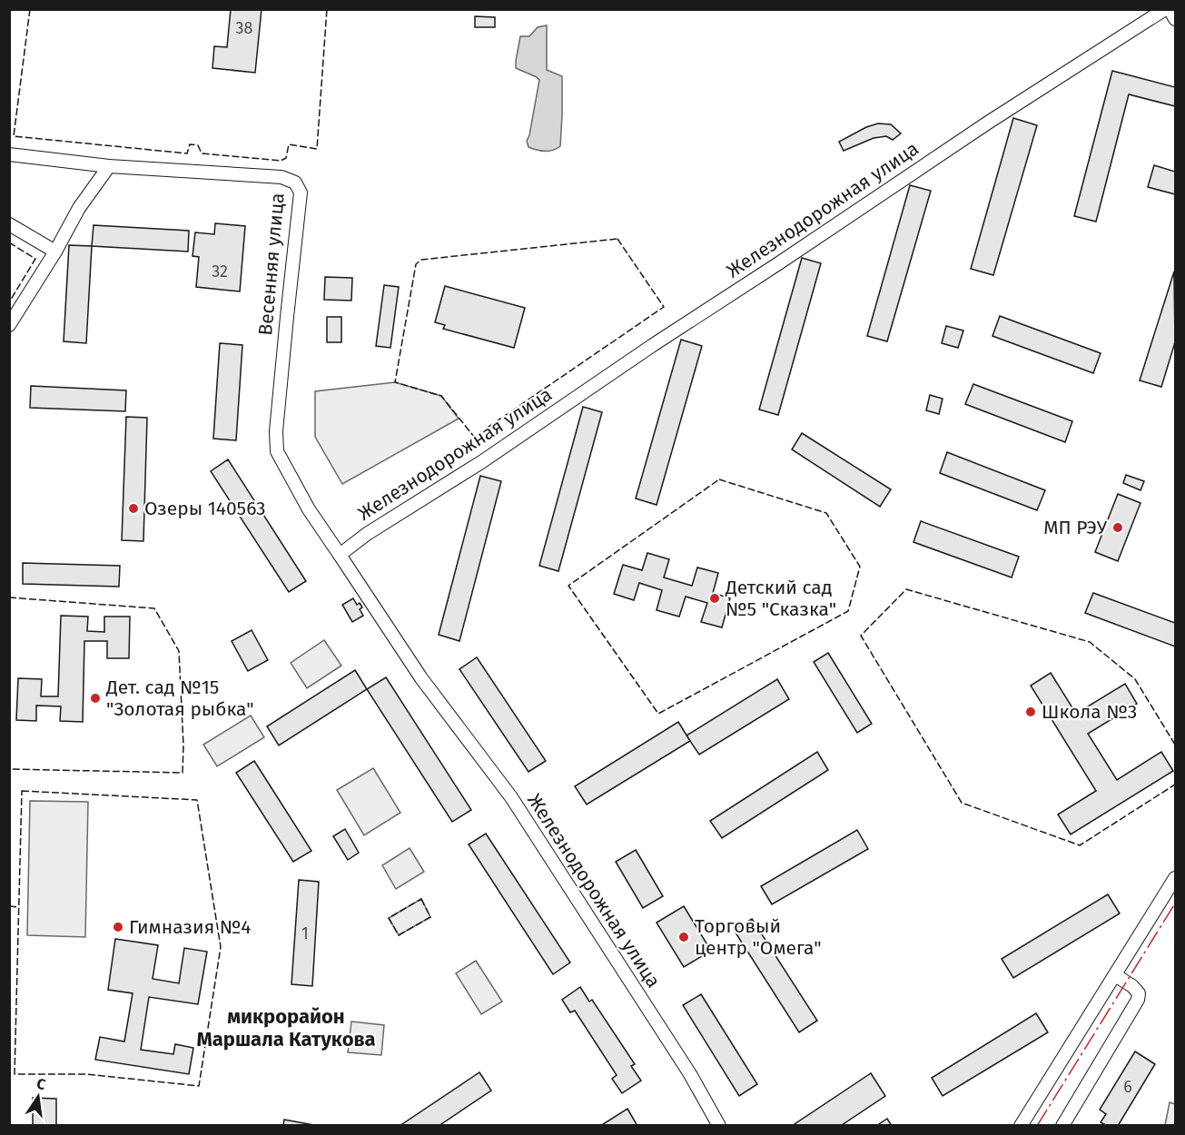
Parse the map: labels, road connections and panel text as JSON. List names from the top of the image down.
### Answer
{
  "streets": {
    "street": ["Железнодорожная улица", "Весенняя улица"]
  },
  "crossings": [
    ["Железнодорожная улица", "Весенняя улица"]
  ],
  "districts": ["микрорайон Маршала Катукова"],
  "places": [
    "Озеры 140563",
    "МП РЭУ",
    "Детский сад №5 \"Сказка\"",
    "Дет. сад №15 \"Золотая рыбка\"",
    "Школа №3",
    "Гимназия №4",
    "Торговый центр \"Омега\""
  ],
  "house_numbers": [
    "38",
    "32",
    "1",
    "6"
  ],
  "north": "top"
}
